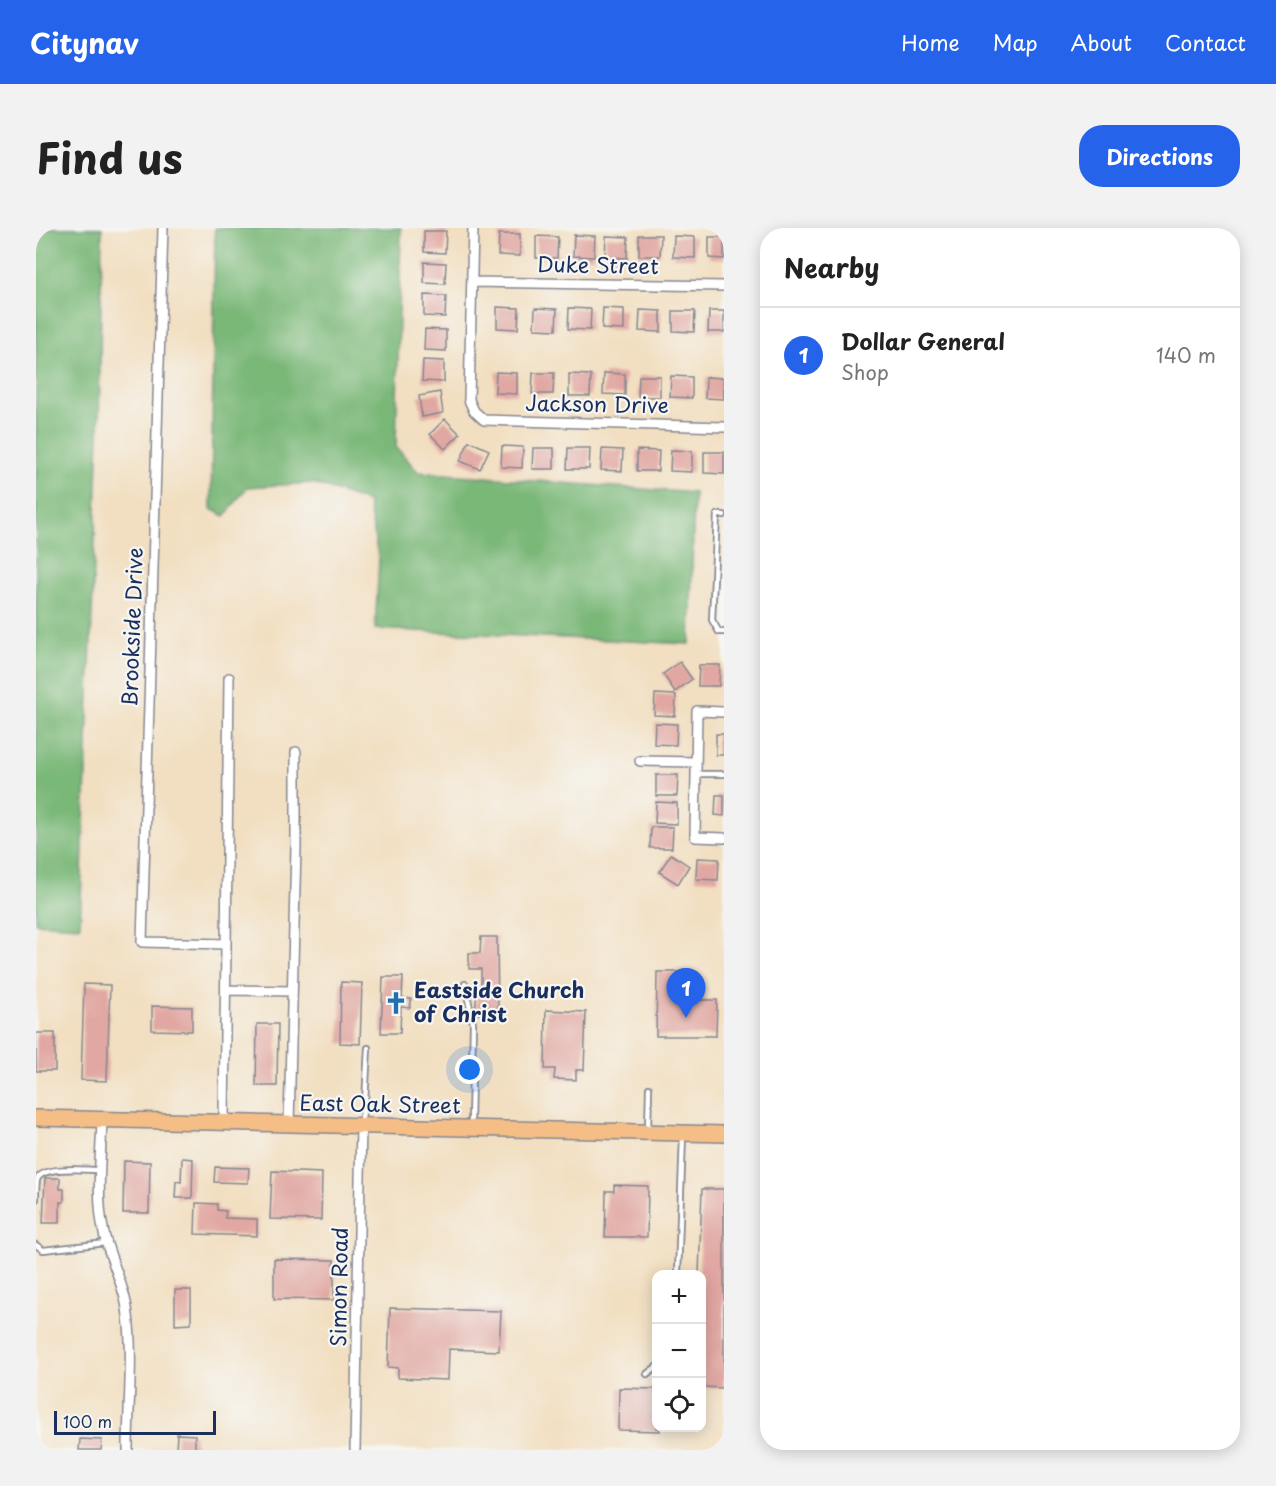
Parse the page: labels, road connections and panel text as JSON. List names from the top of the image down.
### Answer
{
  "streets": {
    "highway": ["East Oak Street"],
    "street": [
      "Duke Street",
      "Jackson Drive",
      "Brookside Drive",
      "Simon Road"
    ]
  },
  "crossings": [
    ["Duke Street", "Jackson Drive"],
    ["East Oak Street", "Simon Road"]
  ],
  "places": {
    "church": ["Eastside Church of Christ"]
  },
  "scale_bar": "100 m",
  "page": {
    "header": "Citynav",
    "nav": [
      "Home",
      "Map",
      "About",
      "Contact"
    ],
    "title": "Find us",
    "buttons": "Directions",
    "heading": "Nearby",
    "list": [
      {
        "mark": "1",
        "name": "Dollar General",
        "note": "Shop",
        "value": "140 m"
      }
    ],
    "pins": "1",
    "map_buttons": ["+", "−"],
    "scale": "100 m"
  }
}
